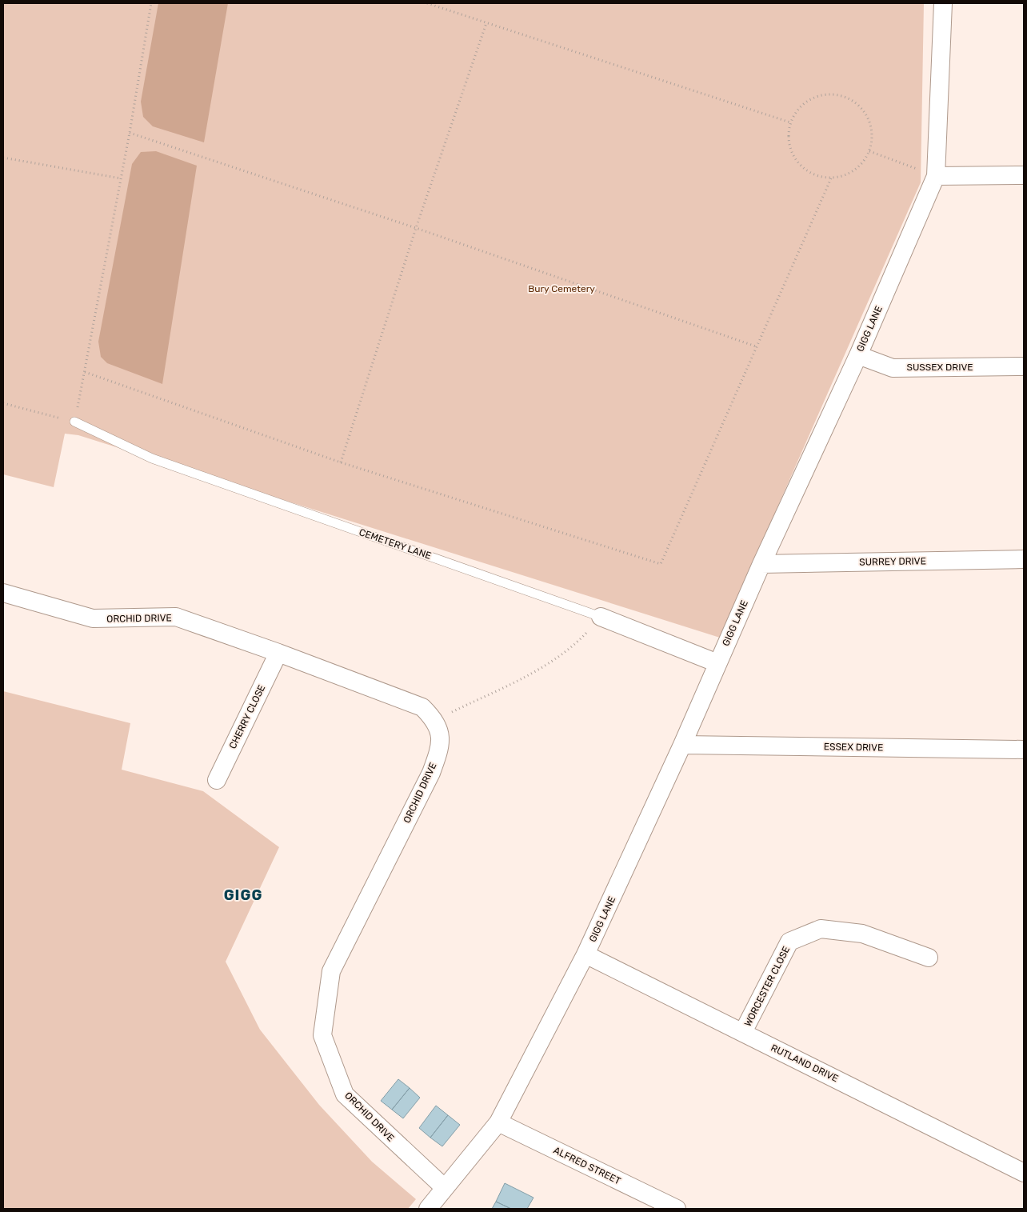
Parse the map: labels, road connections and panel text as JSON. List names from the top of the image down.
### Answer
{
  "streets": {
    "street": [
      "GIGG LANE",
      "SUSSEX DRIVE",
      "CEMETERY LANE",
      "SURREY DRIVE",
      "ORCHID DRIVE",
      "CHERRY CLOSE",
      "ESSEX DRIVE",
      "WORCESTER CLOSE",
      "RUTLAND DRIVE",
      "ALFRED STREET"
    ]
  },
  "crossings": [
    ["GIGG LANE", "SUSSEX DRIVE"],
    ["GIGG LANE", "CEMETERY LANE"],
    ["GIGG LANE", "SURREY DRIVE"],
    ["GIGG LANE", "ORCHID DRIVE"],
    ["GIGG LANE", "ESSEX DRIVE"],
    ["GIGG LANE", "RUTLAND DRIVE"],
    ["GIGG LANE", "ALFRED STREET"],
    ["ORCHID DRIVE", "CHERRY CLOSE"],
    ["WORCESTER CLOSE", "RUTLAND DRIVE"]
  ],
  "districts": ["GIGG"],
  "parks": ["Bury Cemetery"]
}
